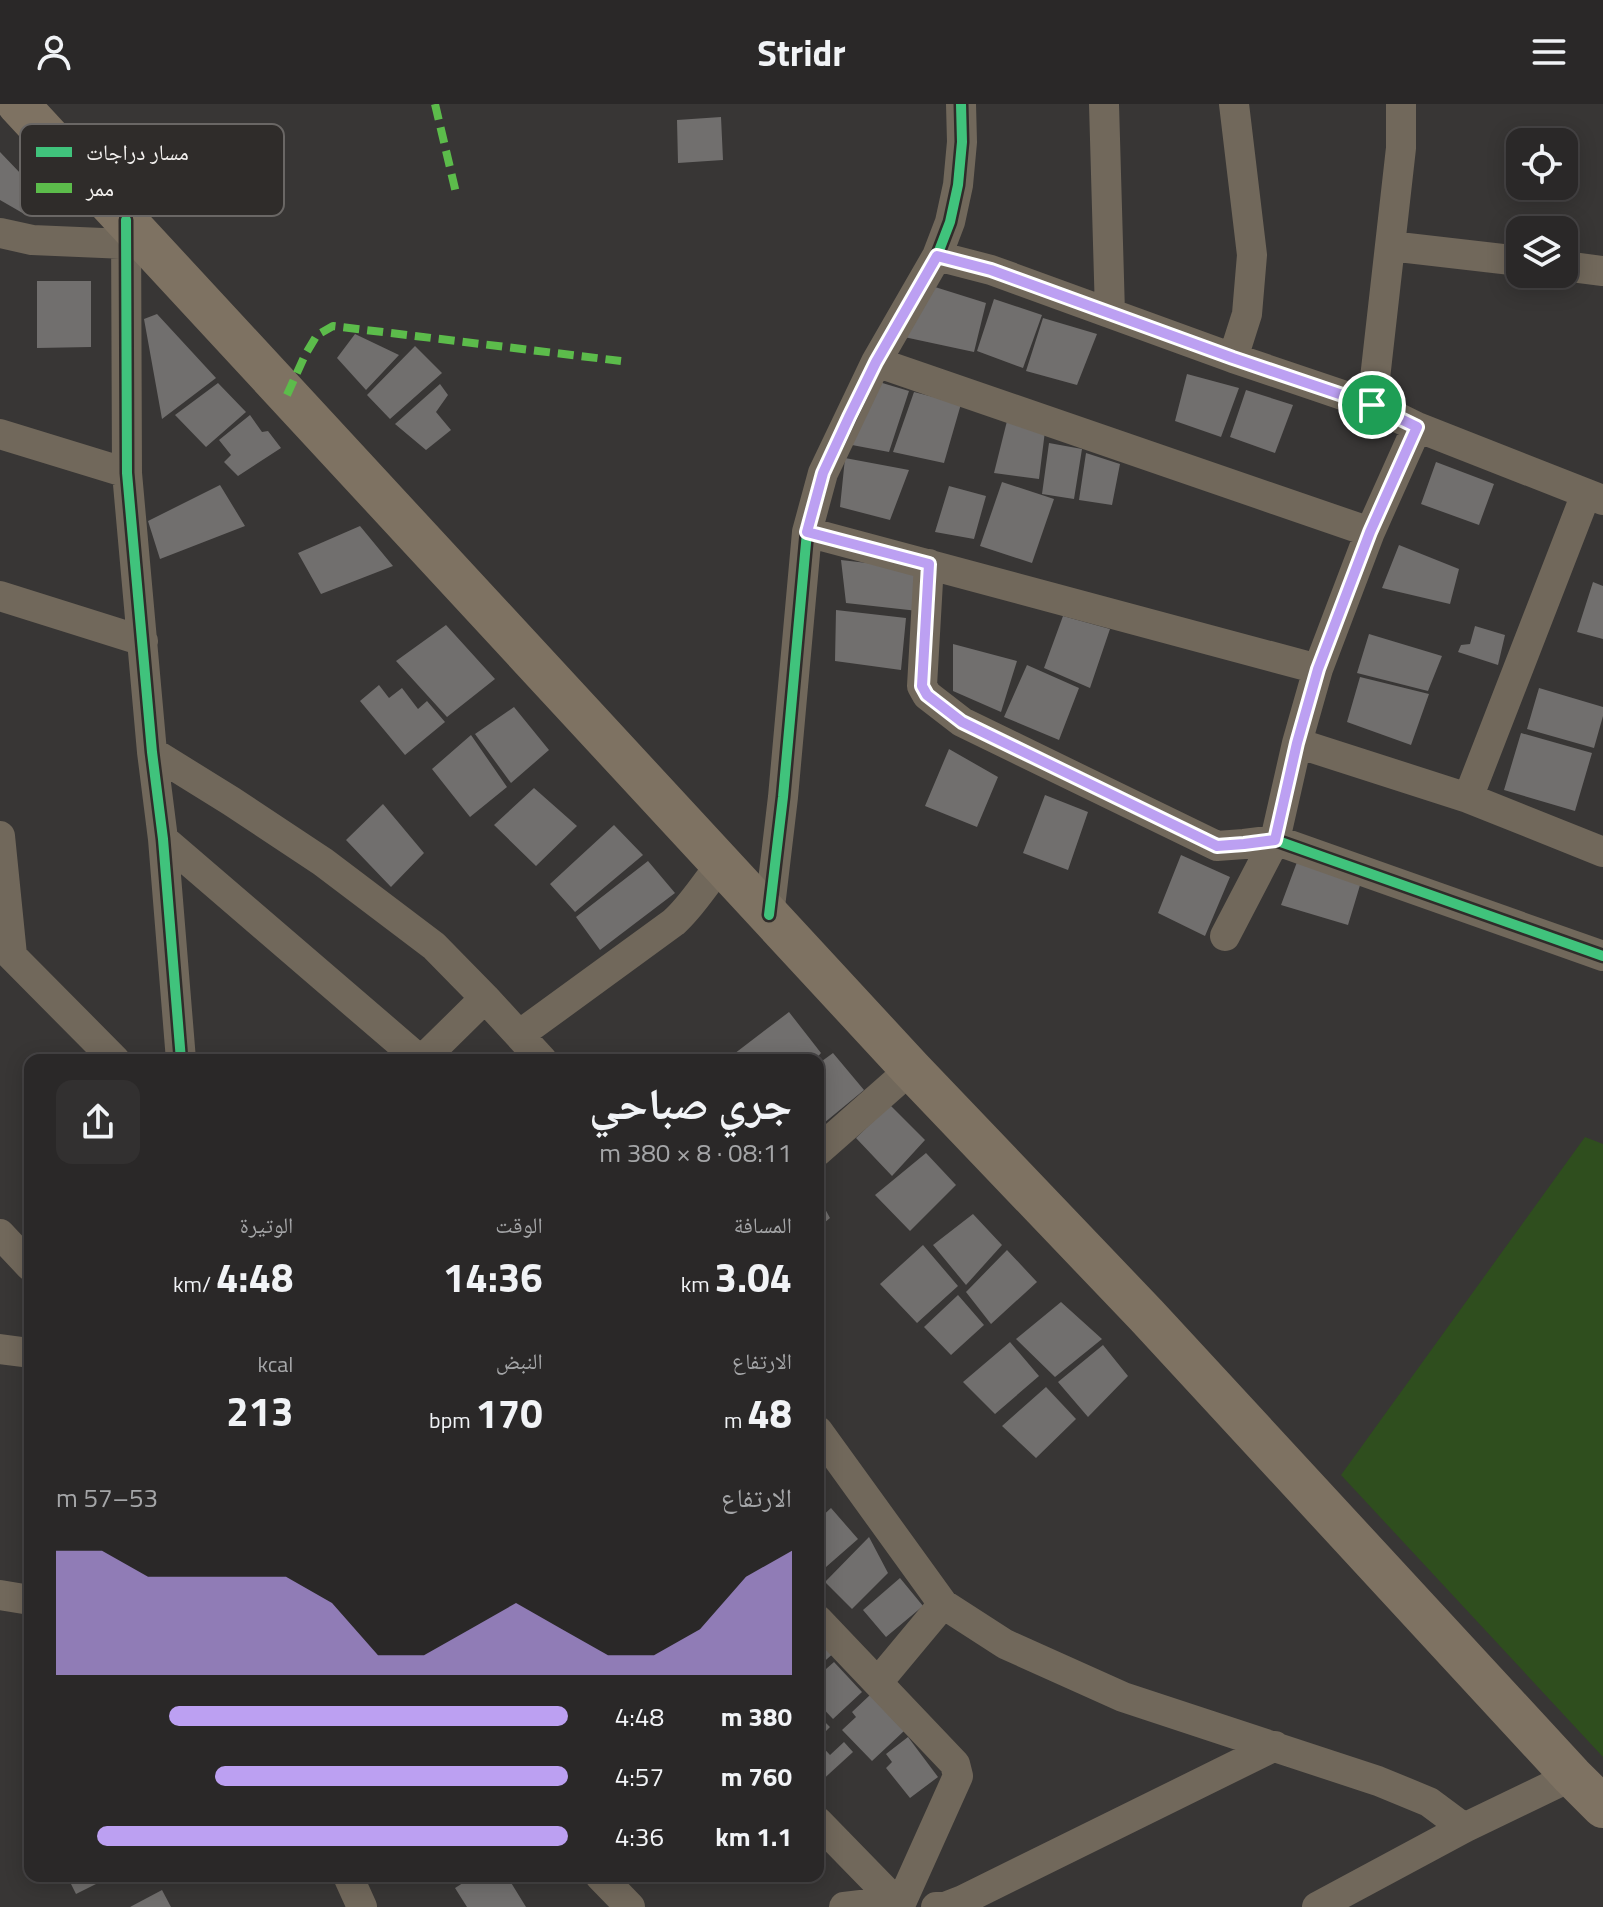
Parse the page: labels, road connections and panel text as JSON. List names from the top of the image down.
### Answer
{
  "legend": ["مسار دراجات", "ممر"],
  "page": {
    "header": "Stridr",
    "heading": ["جري صباحي", "08:11 · 8 × 380 m"],
    "stats": [
      ["المسافة", "3.04 km"],
      ["الوقت", "14:36"],
      ["الوتيرة", "4:48 /km"],
      ["الارتفاع", "48 m"],
      ["النبض", "170 bpm"],
      ["kcal", "213"]
    ],
    "chart": ["الارتفاع", "53–57 m"],
    "list": [
      {
        "name": "380 m",
        "note": "4:48"
      },
      {
        "name": "760 m",
        "note": "4:57"
      },
      {
        "name": "1.1 km",
        "note": "4:36"
      }
    ]
  }
}
